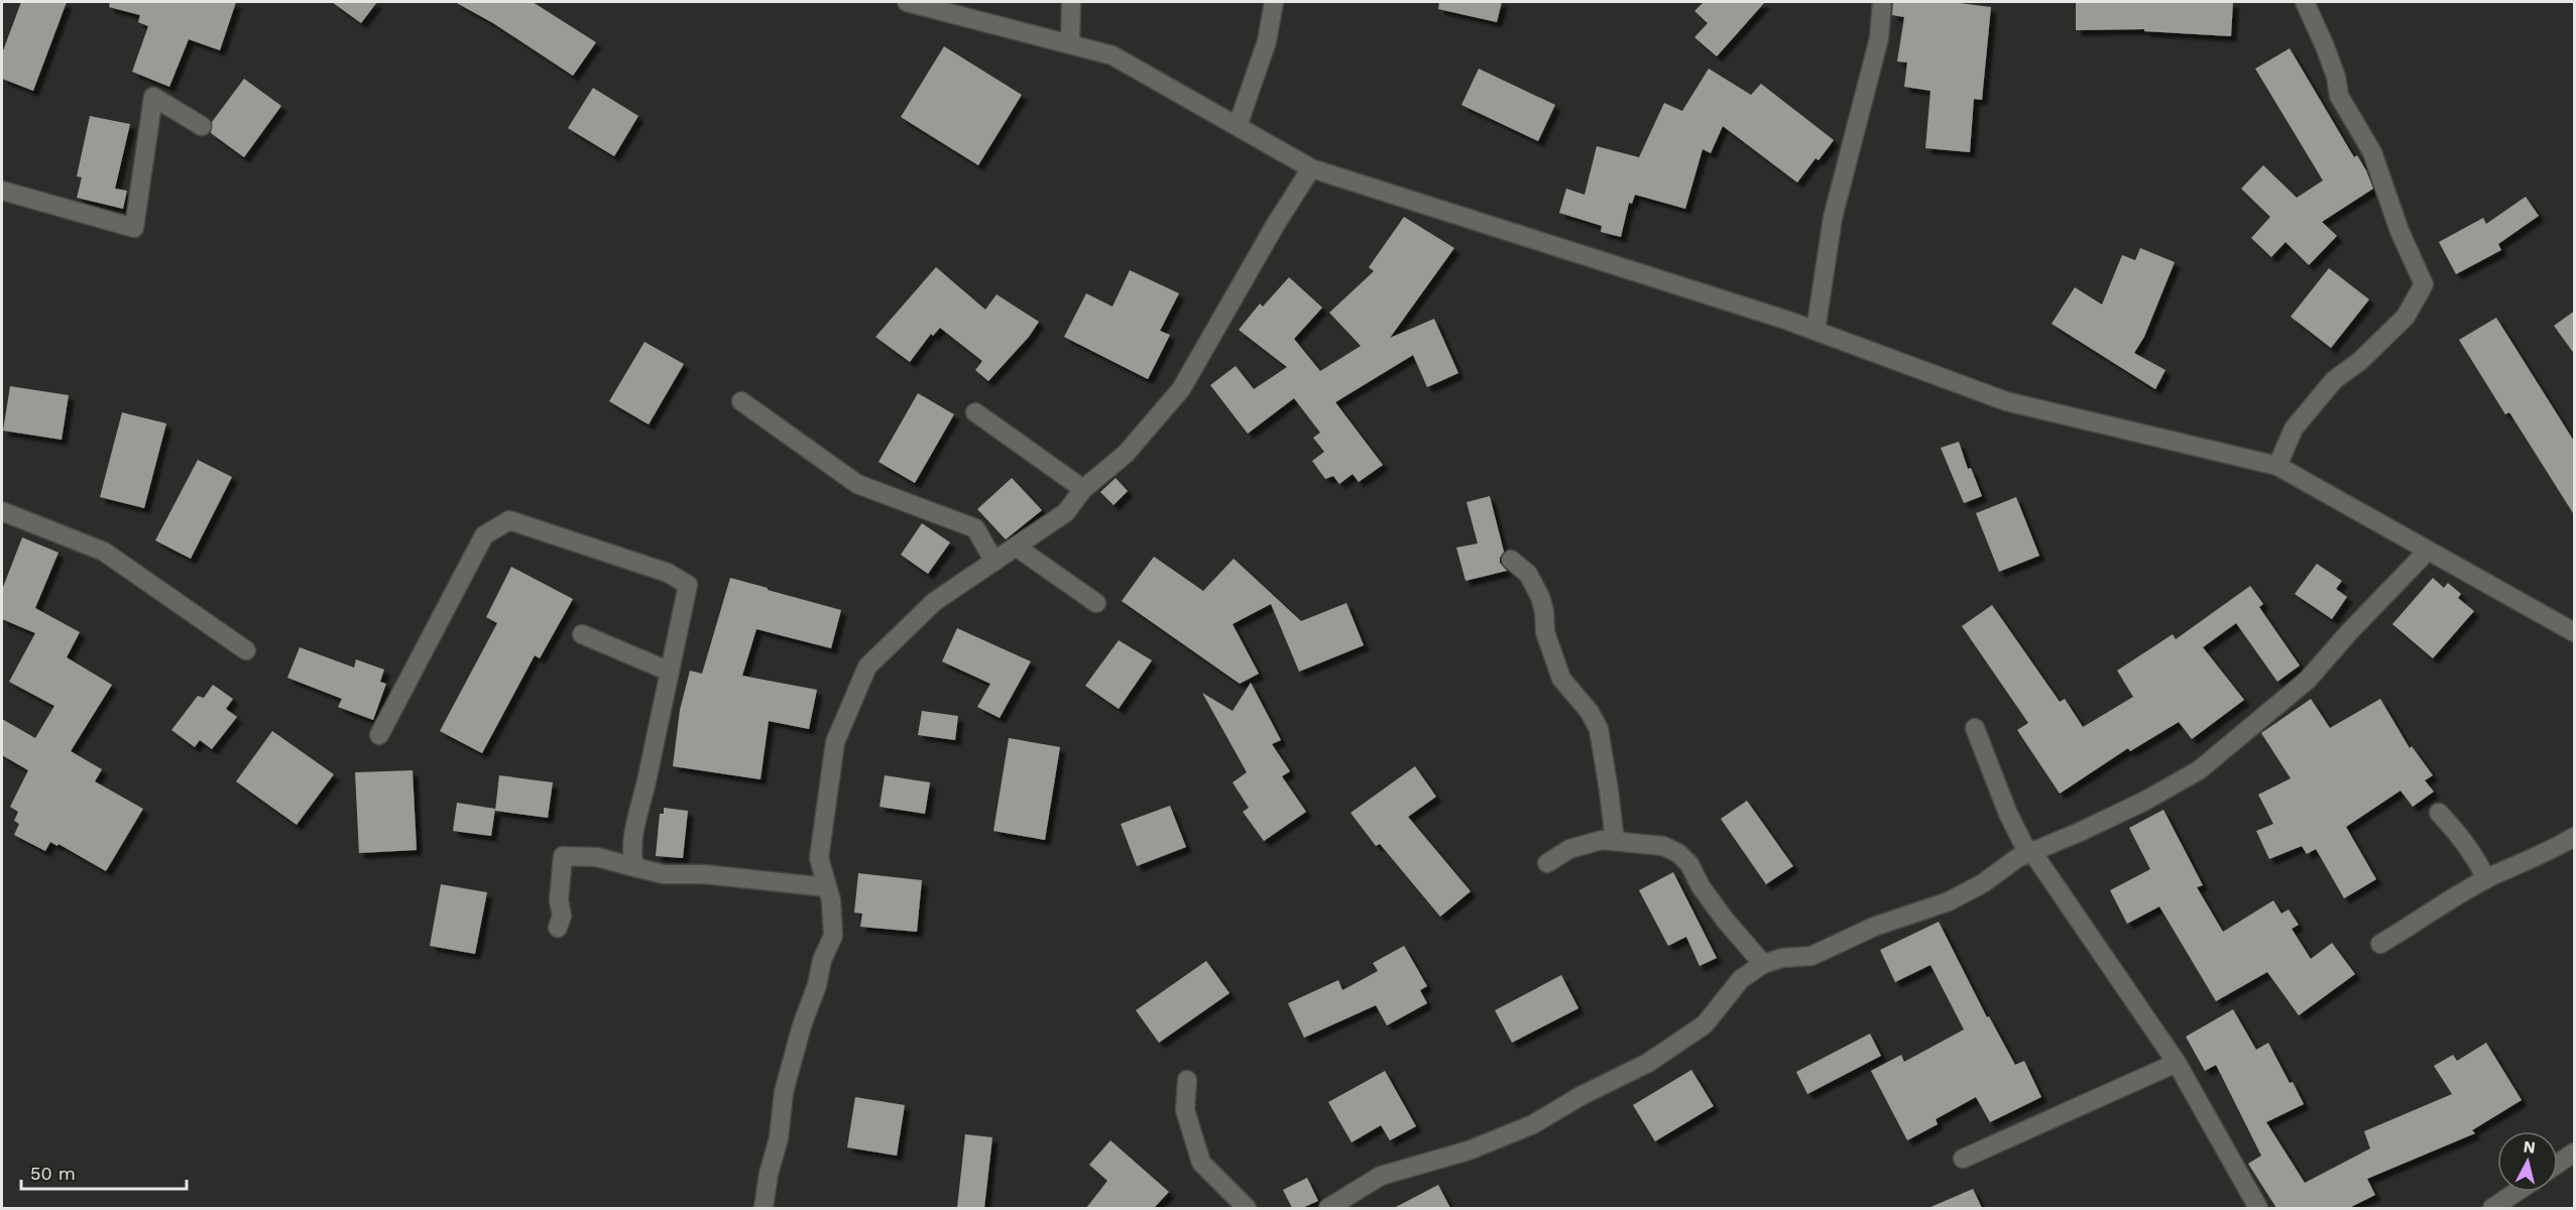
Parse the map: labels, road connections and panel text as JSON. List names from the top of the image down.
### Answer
{
  "scale_bar": "50 m",
  "north": "top"
}
